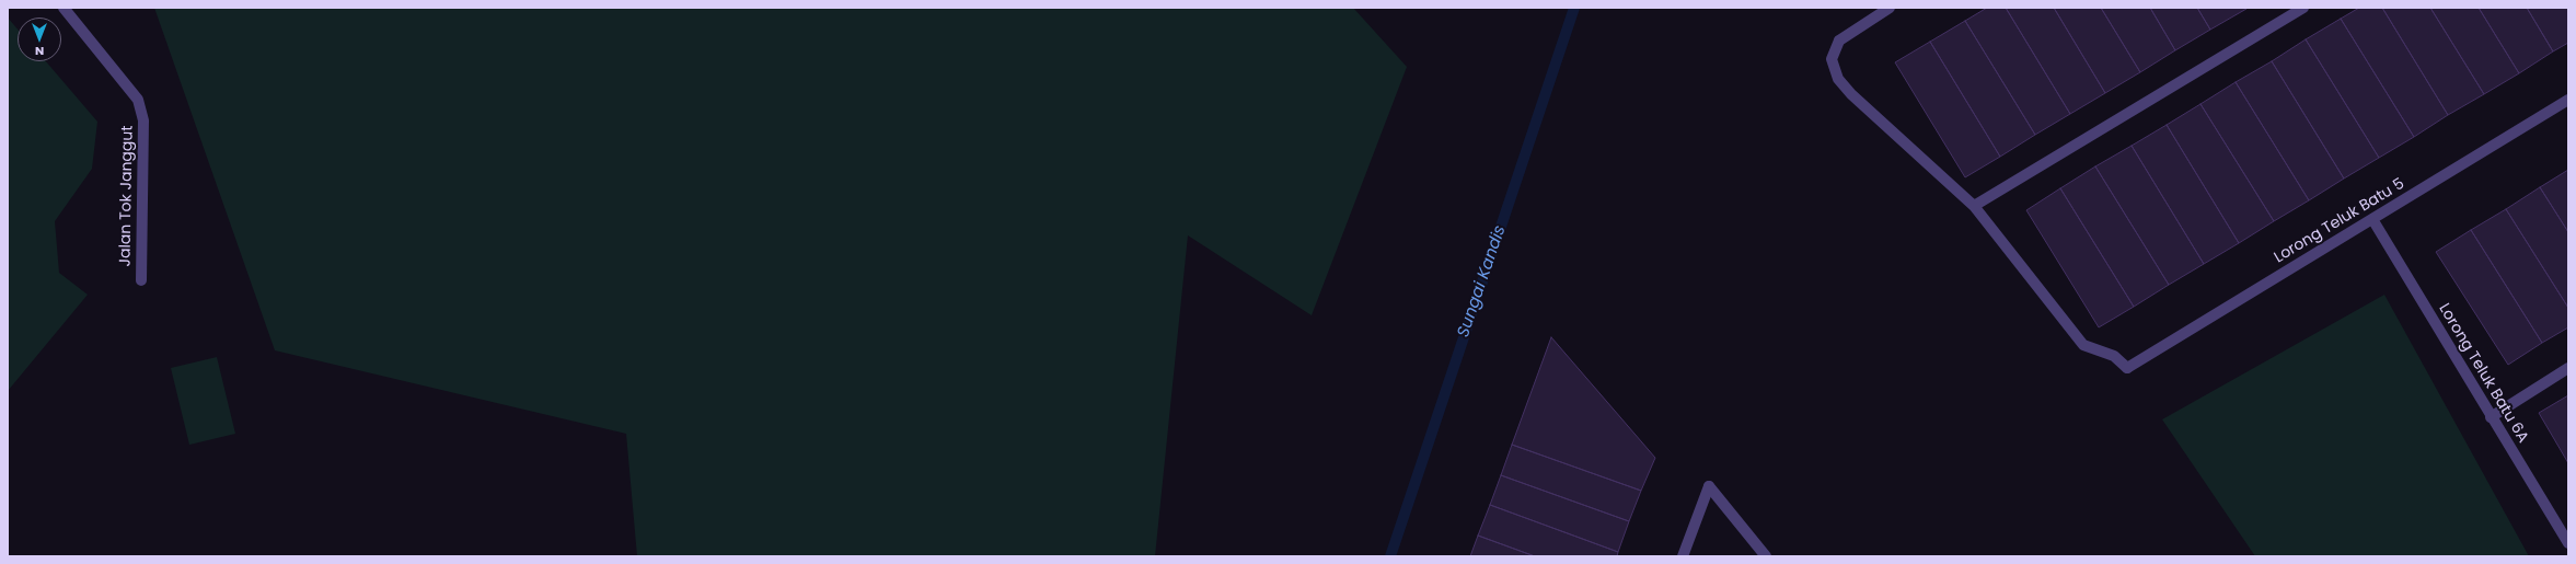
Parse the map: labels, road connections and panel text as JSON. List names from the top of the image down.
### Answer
{
  "streets": {
    "street": ["Jalan Tok Janggut", "Lorong Teluk Batu 5", "Lorong Teluk Batu 6A"]
  },
  "crossings": [
    ["Lorong Teluk Batu 5", "Lorong Teluk Batu 6A"]
  ],
  "water": ["Sungai Kandis"],
  "north": "bottom"
}
